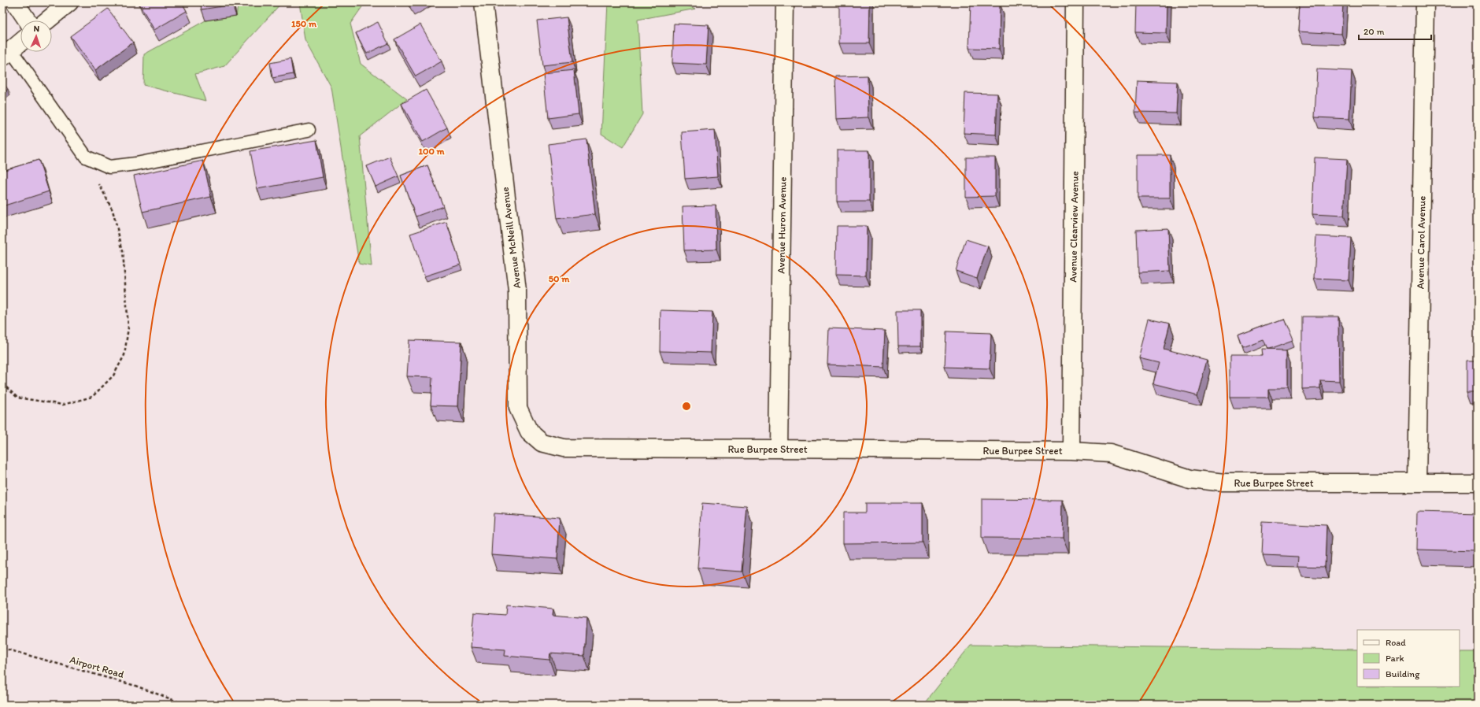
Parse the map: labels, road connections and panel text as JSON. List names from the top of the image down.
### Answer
{
  "streets": {
    "street": [
      "Avenue Huron Avenue",
      "Avenue Clearview Avenue",
      "Avenue McNeill Avenue",
      "Avenue Carol Avenue",
      "Rue Burpee Street"
    ],
    "path": ["Airport Road"]
  },
  "crossings": [
    ["Avenue Huron Avenue", "Rue Burpee Street"],
    ["Avenue Clearview Avenue", "Rue Burpee Street"],
    ["Avenue McNeill Avenue", "Rue Burpee Street"],
    ["Avenue Carol Avenue", "Rue Burpee Street"]
  ],
  "legend": ["Road", "Park", "Building"],
  "scale_bar": "20 m",
  "north": "top",
  "rings": ["150 m", "100 m", "50 m"]
}
